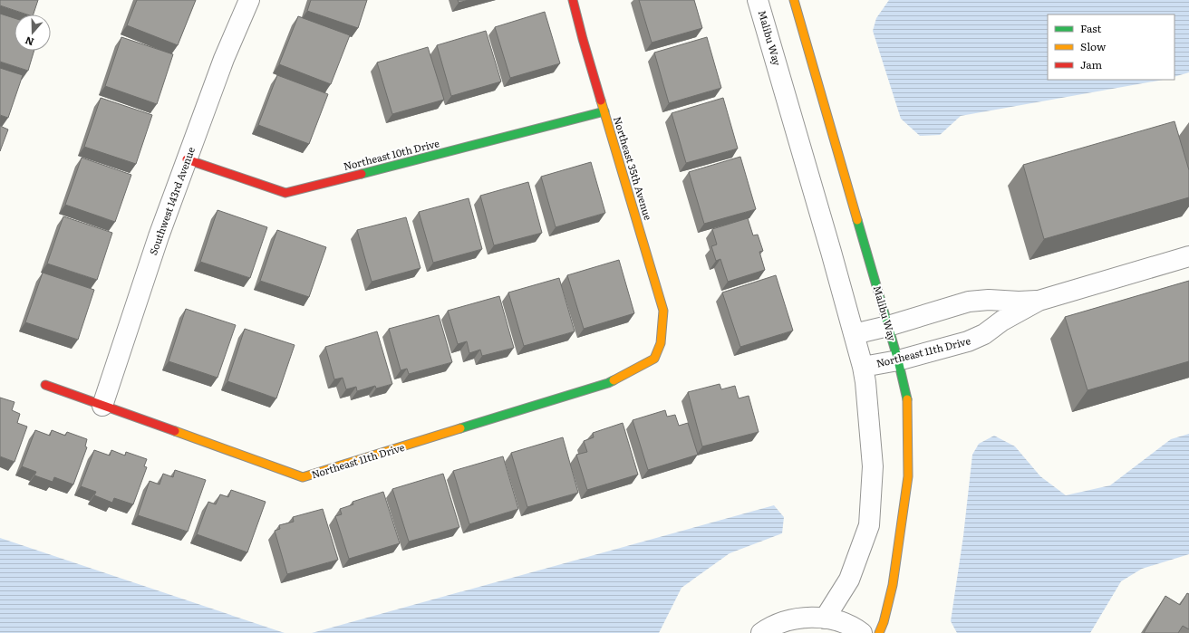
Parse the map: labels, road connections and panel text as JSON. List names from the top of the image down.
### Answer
{
  "streets": {
    "street": [
      "Malibu Way",
      "Northeast 10th Drive",
      "Northeast 35th Avenue",
      "Southwest 143rd Avenue",
      "Northeast 11th Drive"
    ]
  },
  "crossings": [
    ["Malibu Way", "Northeast 11th Drive"],
    ["Northeast 10th Drive", "Northeast 35th Avenue"],
    ["Northeast 10th Drive", "Southwest 143rd Avenue"],
    ["Northeast 35th Avenue", "Northeast 11th Drive"],
    ["Southwest 143rd Avenue", "Northeast 11th Drive"]
  ],
  "legend": ["Fast", "Slow", "Jam"],
  "north": "bottom"
}
